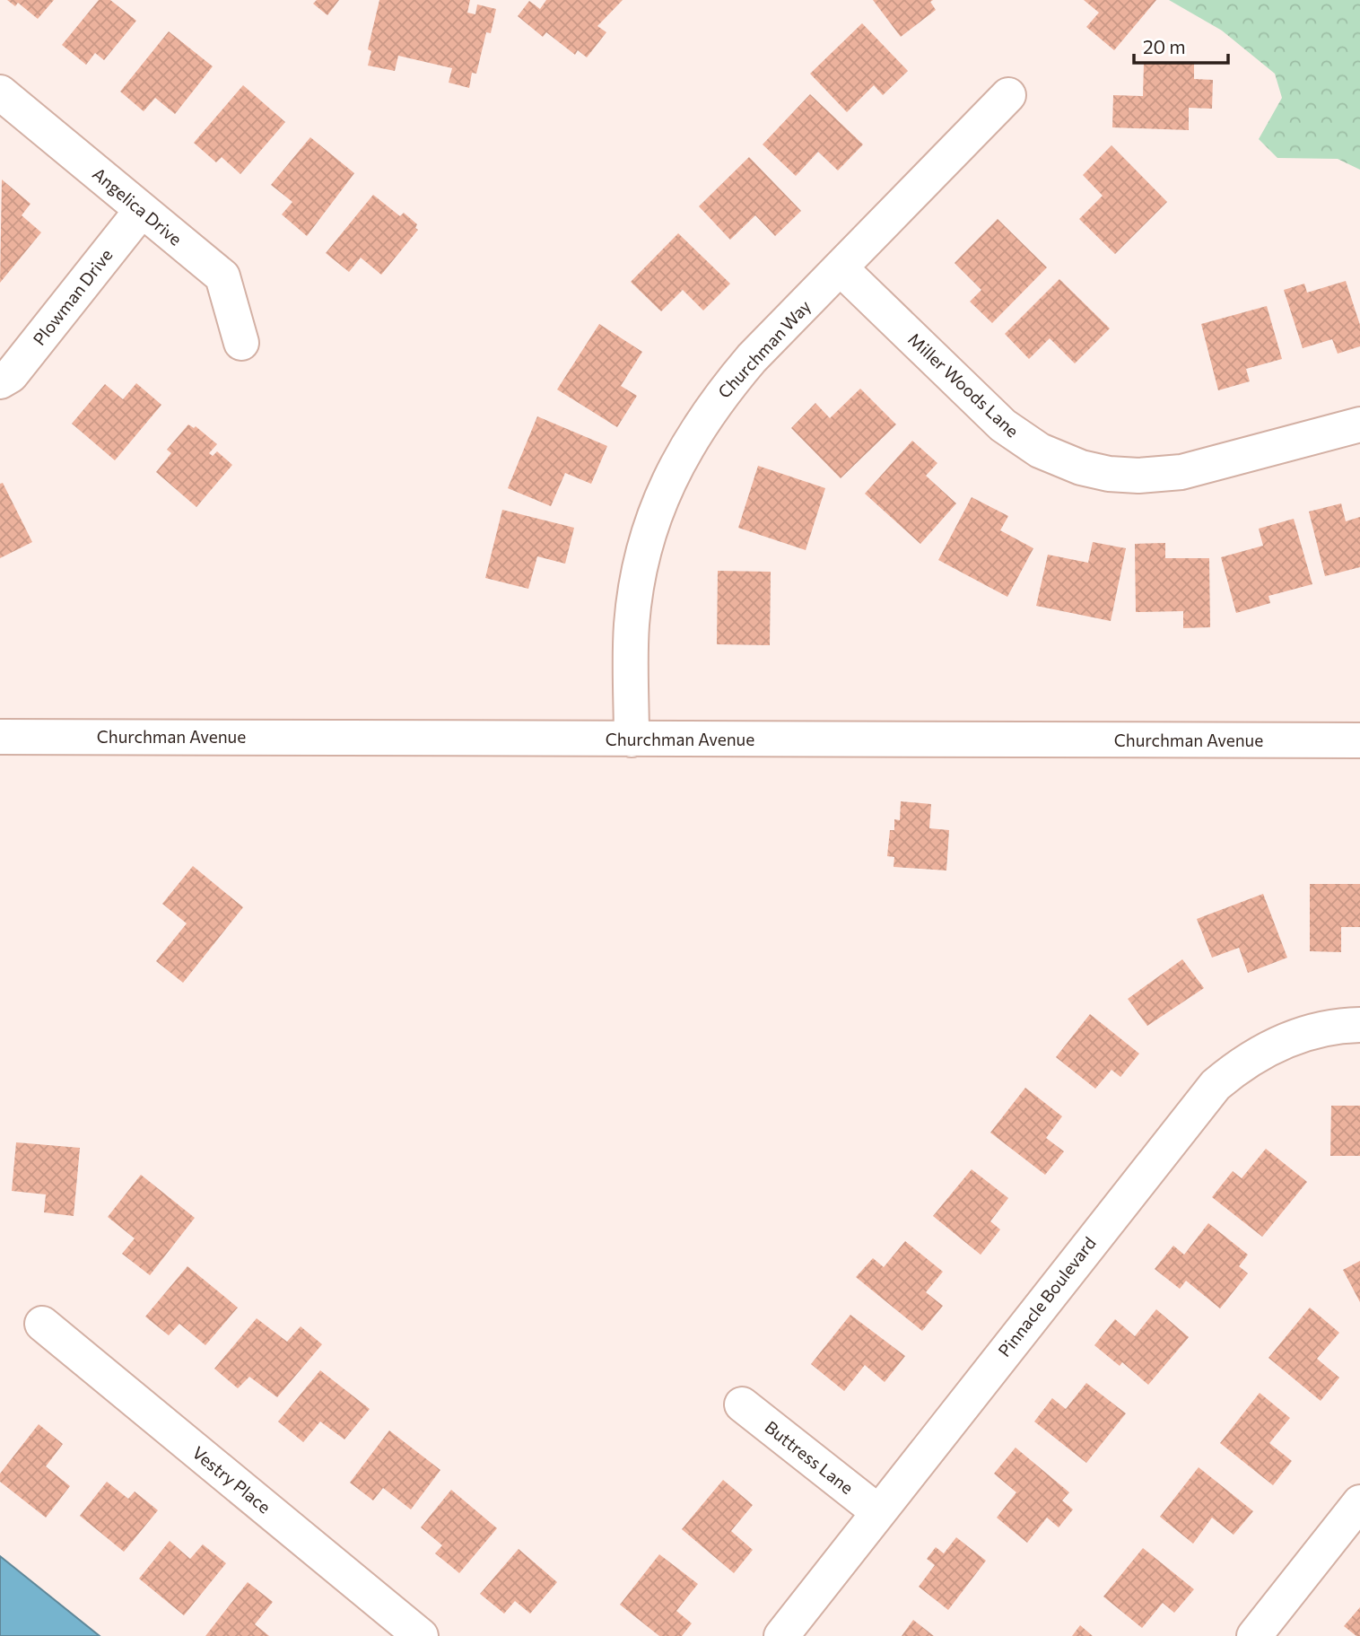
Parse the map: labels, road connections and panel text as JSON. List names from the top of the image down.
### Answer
{
  "streets": {
    "street": [
      "Angelica Drive",
      "Plowman Drive",
      "Churchman Way",
      "Miller Woods Lane",
      "Churchman Avenue",
      "Pinnacle Boulevard",
      "Buttress Lane",
      "Vestry Place"
    ]
  },
  "crossings": [
    ["Angelica Drive", "Plowman Drive"],
    ["Churchman Way", "Miller Woods Lane"],
    ["Churchman Way", "Churchman Avenue"],
    ["Pinnacle Boulevard", "Buttress Lane"]
  ],
  "scale_bar": "20 m"
}
